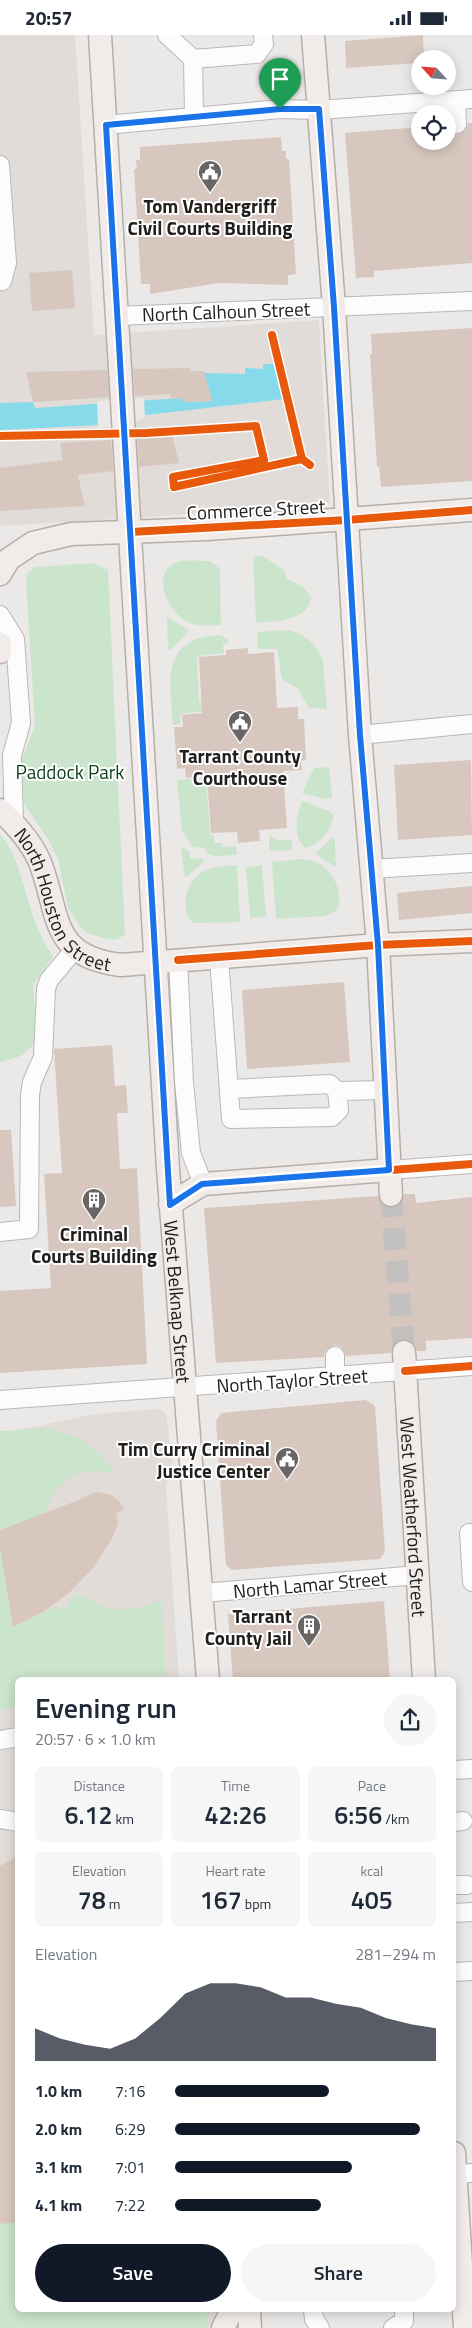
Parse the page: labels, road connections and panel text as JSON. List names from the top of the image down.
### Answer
{
  "streets": {
    "main road": [
      "Commerce Street",
      "North Houston Street",
      "West Belknap Street",
      "West Weatherford Street"
    ],
    "street": ["North Calhoun Street", "North Taylor Street", "North Lamar Street"]
  },
  "crossings": [
    ["North Calhoun Street", "West Belknap Street"],
    ["Commerce Street", "West Belknap Street"],
    ["North Houston Street", "West Belknap Street"],
    ["West Belknap Street", "North Taylor Street"],
    ["West Belknap Street", "North Lamar Street"],
    ["North Taylor Street", "West Weatherford Street"],
    ["West Weatherford Street", "North Lamar Street"]
  ],
  "parks": ["Paddock Park"],
  "places": {
    "public building": ["Tom Vandergriff Civil Courts Building", "Tarrant County Courthouse", "Tim Curry Criminal Justice Center"],
    "building": ["Criminal Courts Building", "Tarrant County Jail"]
  },
  "north": "top left",
  "page": {
    "status": "20:57",
    "heading": ["Evening run", "20:57 · 6 × 1.0 km"],
    "stats": [
      ["Distance", "6.12 km"],
      ["Time", "42:26"],
      ["Pace", "6:56 /km"],
      ["Elevation", "78 m"],
      ["Heart rate", "167 bpm"],
      ["kcal", "405"]
    ],
    "chart": ["Elevation", "281–294 m"],
    "list": [
      {
        "name": "1.0 km",
        "note": "7:16"
      },
      {
        "name": "2.0 km",
        "note": "6:29"
      },
      {
        "name": "3.1 km",
        "note": "7:01"
      },
      {
        "name": "4.1 km",
        "note": "7:22"
      }
    ],
    "buttons": ["Save", "Share"]
  }
}
